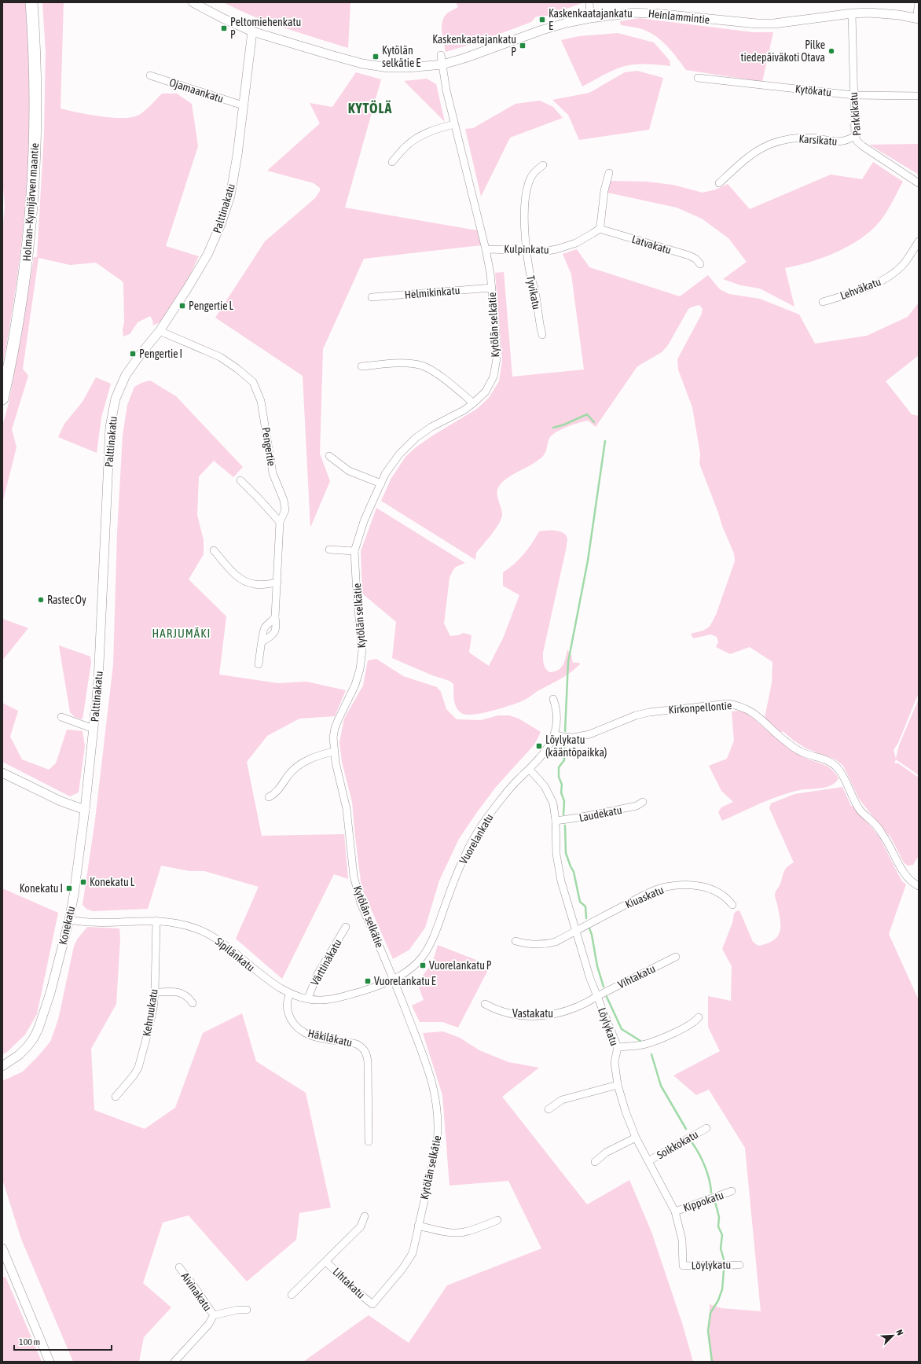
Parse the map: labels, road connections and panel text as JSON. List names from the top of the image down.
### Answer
{
  "streets": {
    "highway": ["Holman–Kymijärven maantie"],
    "street": [
      "Heinlammintie",
      "Ojamaankatu",
      "Kytökatu",
      "Parkkikatu",
      "Karsikatu",
      "Palttinakatu",
      "Latvakatu",
      "Kulpinkatu",
      "Lehväkatu",
      "Helmikinkatu",
      "Tyvikatu",
      "Kytölän selkätie",
      "Pengertie",
      "Kirkonpellontie",
      "Laudekatu",
      "Vuorelankatu",
      "Kiuaskatu",
      "Konekatu",
      "Sipilänkatu",
      "Värttinäkatu",
      "Vihtakatu",
      "Kehruukatu",
      "Vastakatu",
      "Löylykatu",
      "Häkiläkatu",
      "Soikkokatu",
      "Kippokatu",
      "Lihtakatu",
      "Aivinakatu"
    ]
  },
  "crossings": [
    ["Heinlammintie", "Parkkikatu"],
    ["Heinlammintie", "Palttinakatu"],
    ["Heinlammintie", "Kytölän selkätie"],
    ["Ojamaankatu", "Palttinakatu"],
    ["Kytökatu", "Parkkikatu"],
    ["Parkkikatu", "Karsikatu"],
    ["Palttinakatu", "Pengertie"],
    ["Palttinakatu", "Konekatu"],
    ["Latvakatu", "Kulpinkatu"],
    ["Kulpinkatu", "Tyvikatu"],
    ["Kulpinkatu", "Kytölän selkätie"],
    ["Helmikinkatu", "Kytölän selkätie"],
    ["Kytölän selkätie", "Vuorelankatu"],
    ["Kytölän selkätie", "Sipilänkatu"],
    ["Kytölän selkätie", "Lihtakatu"],
    ["Kirkonpellontie", "Vuorelankatu"],
    ["Laudekatu", "Löylykatu"],
    ["Vuorelankatu", "Sipilänkatu"],
    ["Vuorelankatu", "Löylykatu"],
    ["Kiuaskatu", "Löylykatu"],
    ["Konekatu", "Sipilänkatu"],
    ["Sipilänkatu", "Värttinäkatu"],
    ["Sipilänkatu", "Kehruukatu"],
    ["Sipilänkatu", "Häkiläkatu"],
    ["Vihtakatu", "Vastakatu"],
    ["Vihtakatu", "Löylykatu"],
    ["Vastakatu", "Löylykatu"],
    ["Löylykatu", "Soikkokatu"],
    ["Löylykatu", "Kippokatu"]
  ],
  "districts": ["KYTÖLÄ", "HARJUMÄKI"],
  "places": {
    "transit": [
      "Kaskenkaatajankatu E",
      "Peltomiehenkatu P",
      "Kaskenkaatajankatu P",
      "Kytölän selkätie E",
      "Pengertie L",
      "Pengertie I",
      "Löylykatu (kääntöpaikka)",
      "Konekatu L",
      "Konekatu I",
      "Vuorelankatu P",
      "Vuorelankatu E"
    ],
    "other": ["Pilke tiedepäiväkoti Otava", "Rastec Oy"]
  },
  "scale_bar": "100 m",
  "north": "top right"
}
